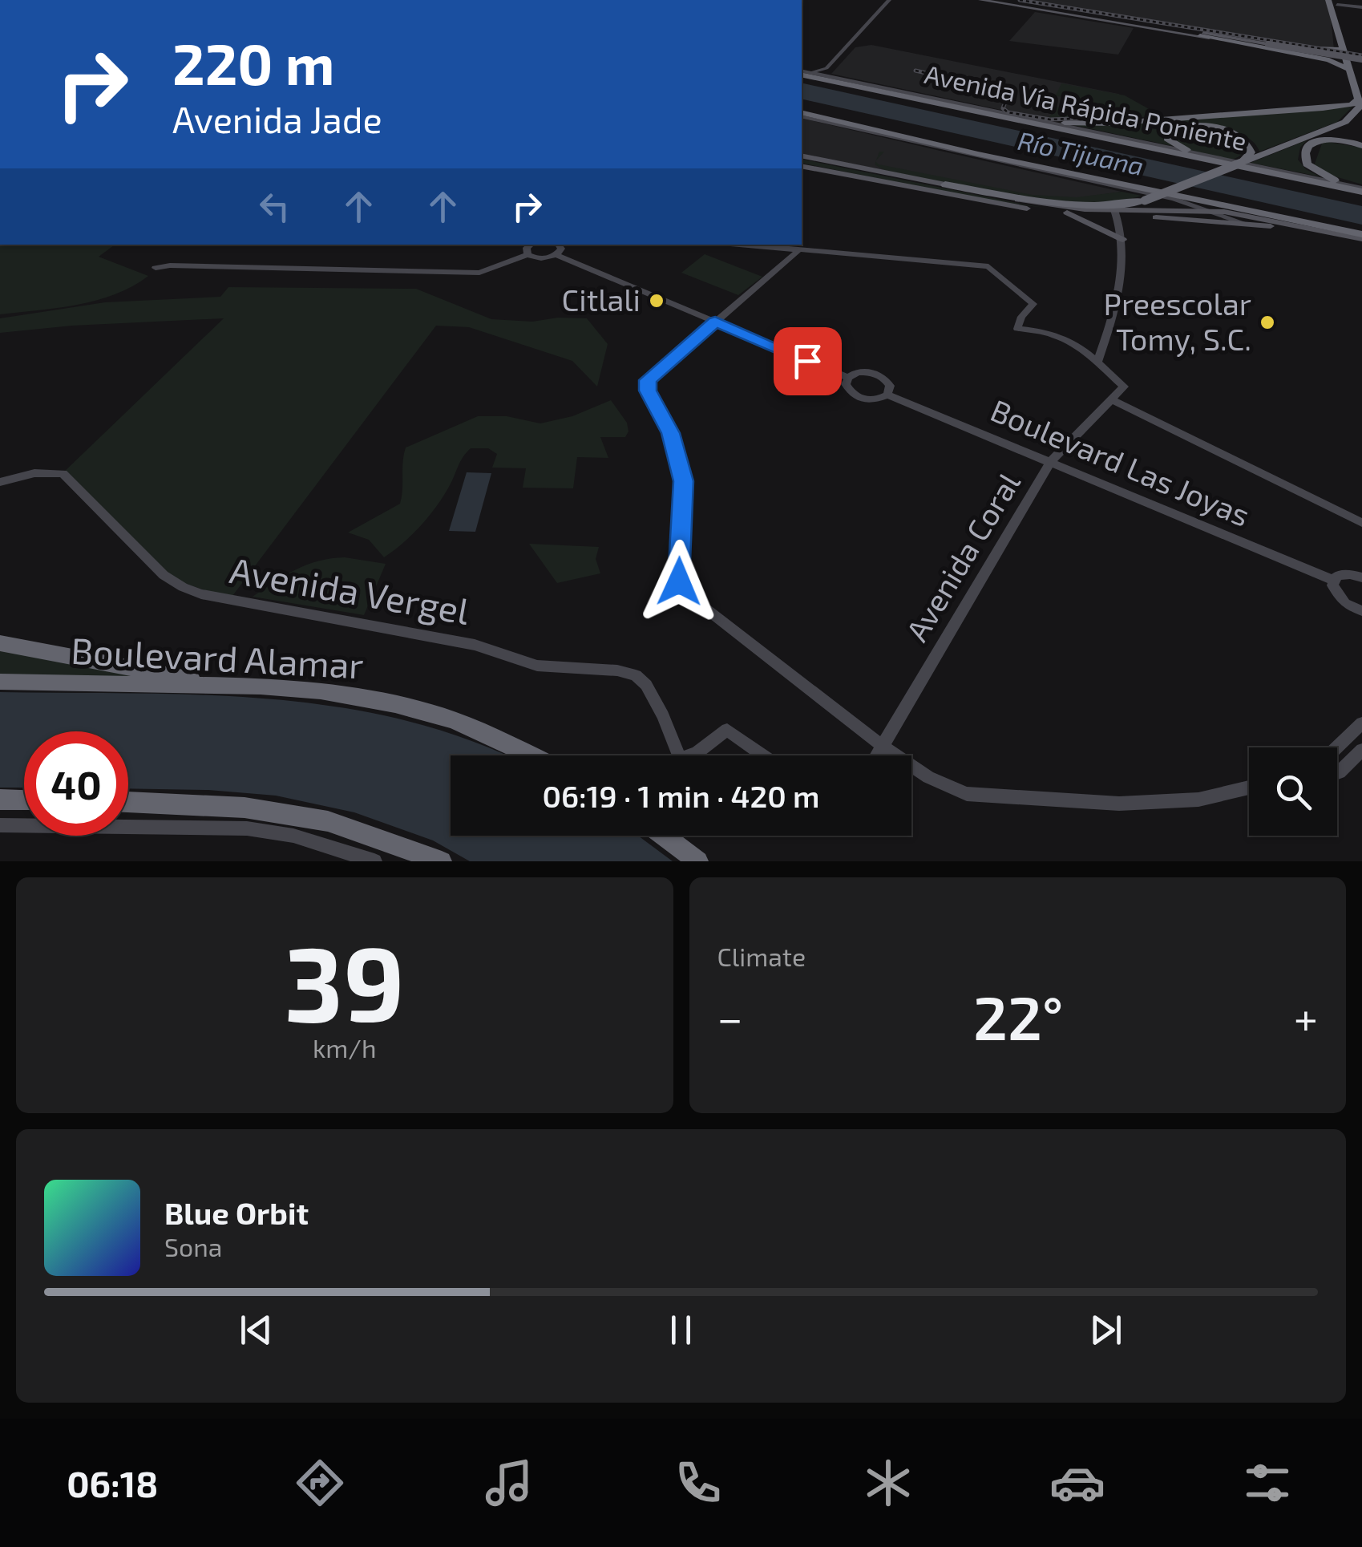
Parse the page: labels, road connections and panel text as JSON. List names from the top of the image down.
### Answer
{
  "streets": {
    "highway": ["Avenida Vía Rápida Poniente", "Boulevard Alamar"],
    "street": ["Boulevard Las Joyas", "Avenida Coral", "Avenida Vergel"]
  },
  "crossings": [
    ["Boulevard Las Joyas", "Avenida Coral"]
  ],
  "water": ["Río Tijuana"],
  "places": ["Citlali", "Preescolar Tomy, S.C."],
  "page": {
    "turn": ["220 m", "Avenida Jade"],
    "limit": "40",
    "trip": "06:19 · 1 min · 420 m",
    "tile": [
      ["39", "km/h"],
      "Climate"
    ],
    "heat": ["−", "22°", "+"],
    "song": ["Blue Orbit", "Sona"],
    "tabs": "06:18"
  }
}
